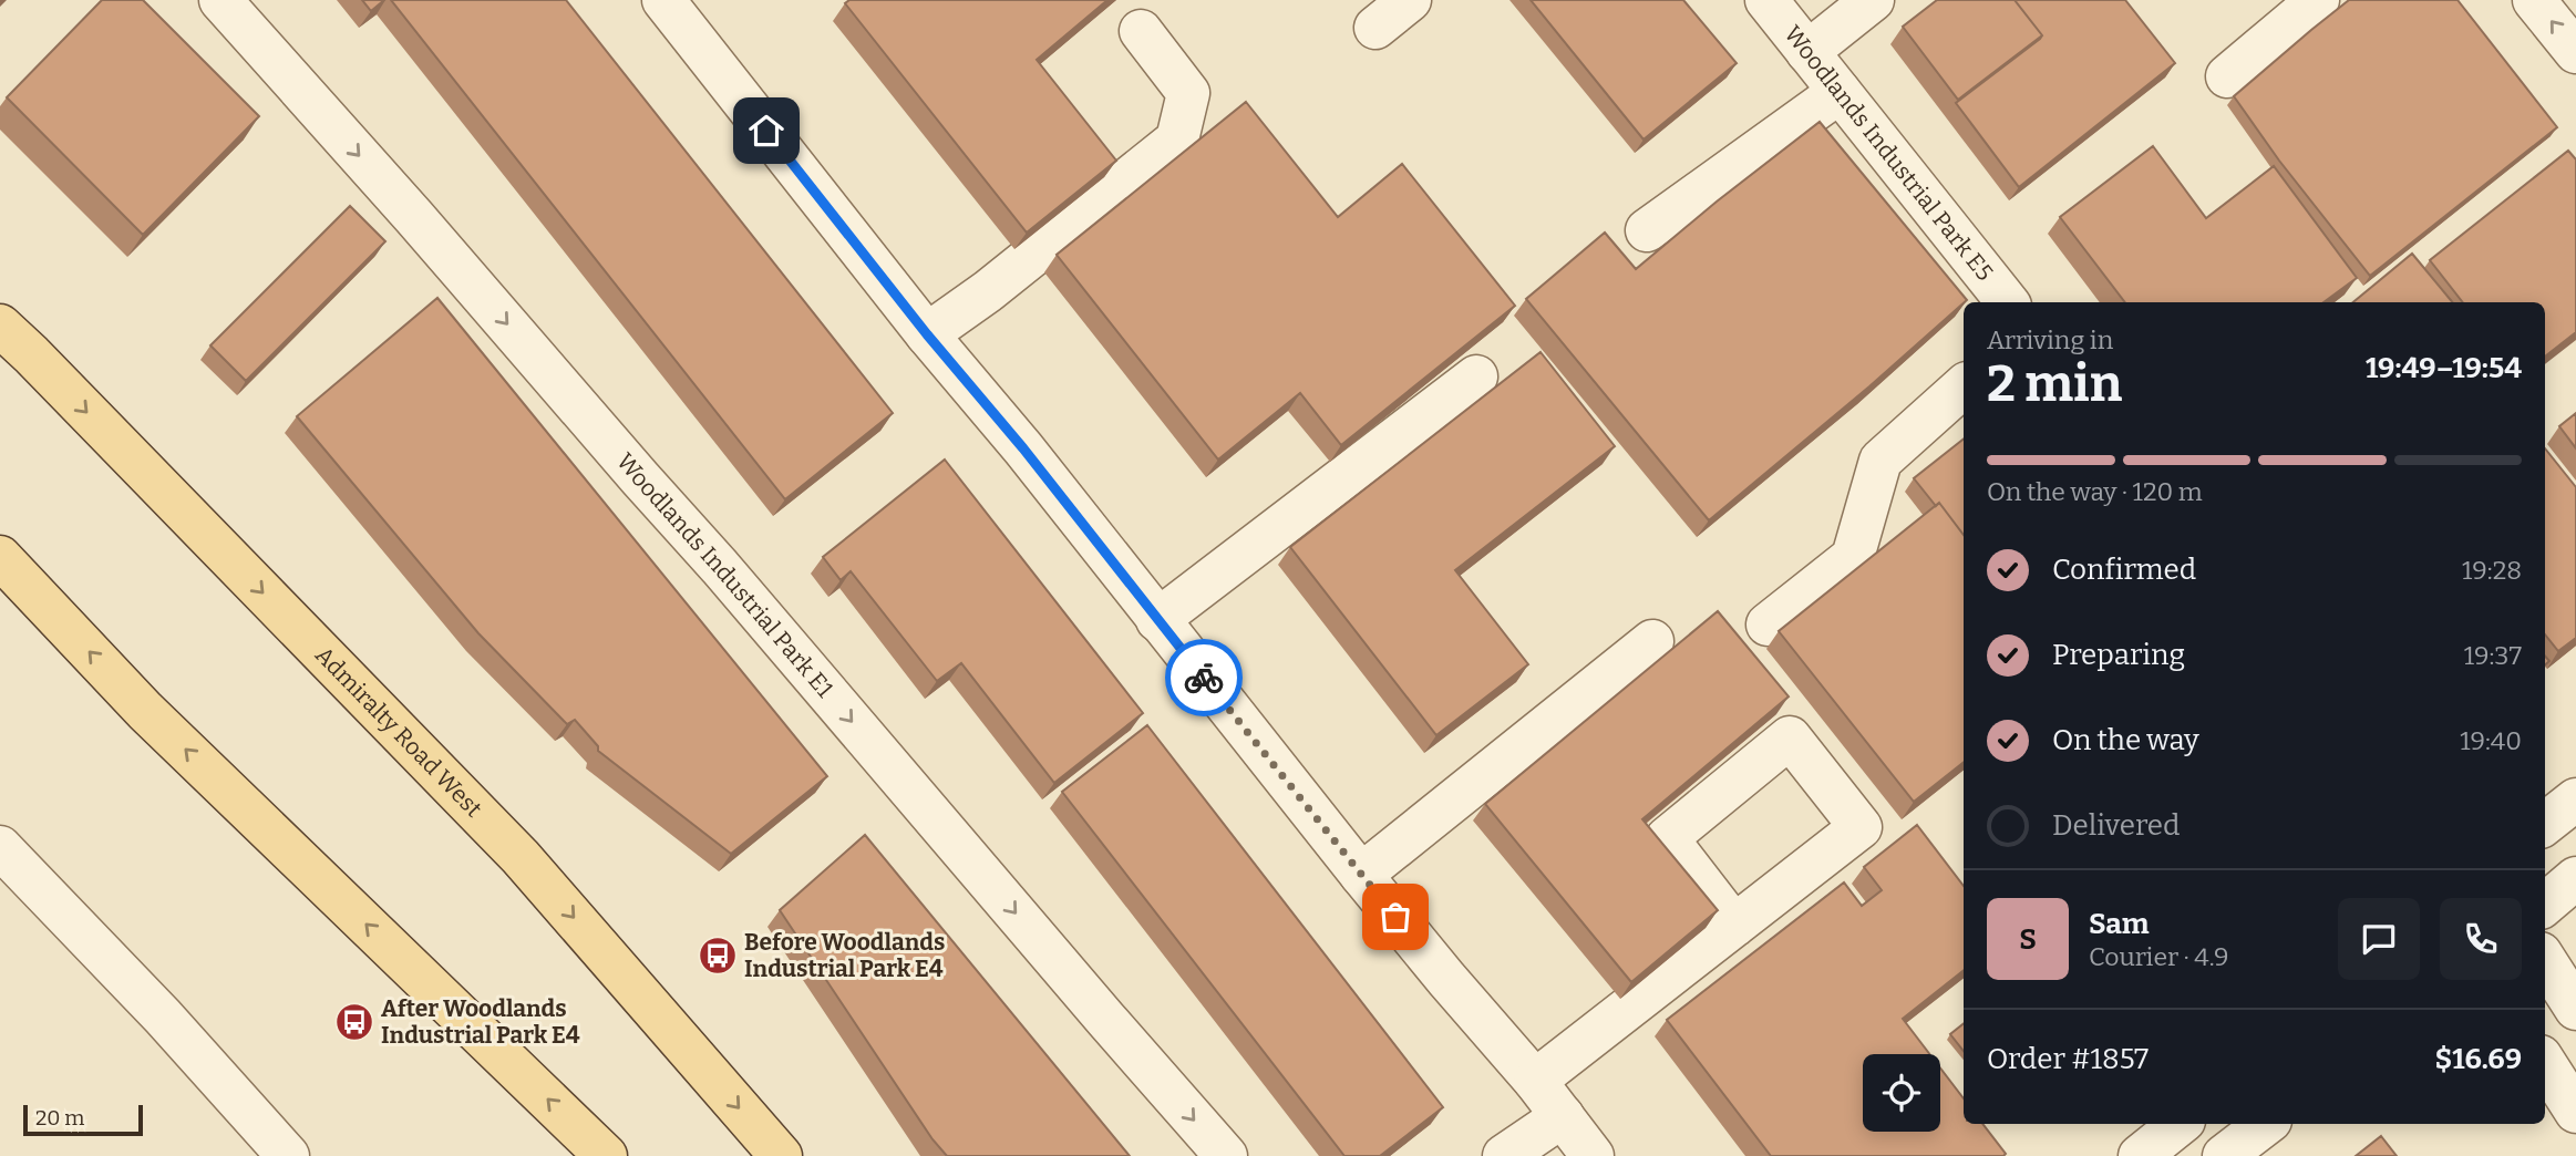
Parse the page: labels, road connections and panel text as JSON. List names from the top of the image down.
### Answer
{
  "streets": {
    "main road": ["Admiralty Road West"],
    "street": ["Woodlands Industrial Park E5", "Woodlands Industrial Park E1"]
  },
  "places": {
    "bus stop": ["Before Woodlands Industrial Park E4", "After Woodlands Industrial Park E4"]
  },
  "scale_bar": "20 m",
  "page": {
    "heading": ["2 min", "Arriving in", "19:49–19:54"],
    "panel": [
      "Sam",
      "Courier · 4.9",
      "Order #1857",
      "$16.69"
    ],
    "bar": "On the way · 120 m",
    "list": [
      ["Confirmed", "19:28"],
      ["Preparing", "19:37"],
      ["On the way", "19:40"],
      "Delivered"
    ],
    "round": "S",
    "scale": "20 m"
  }
}
